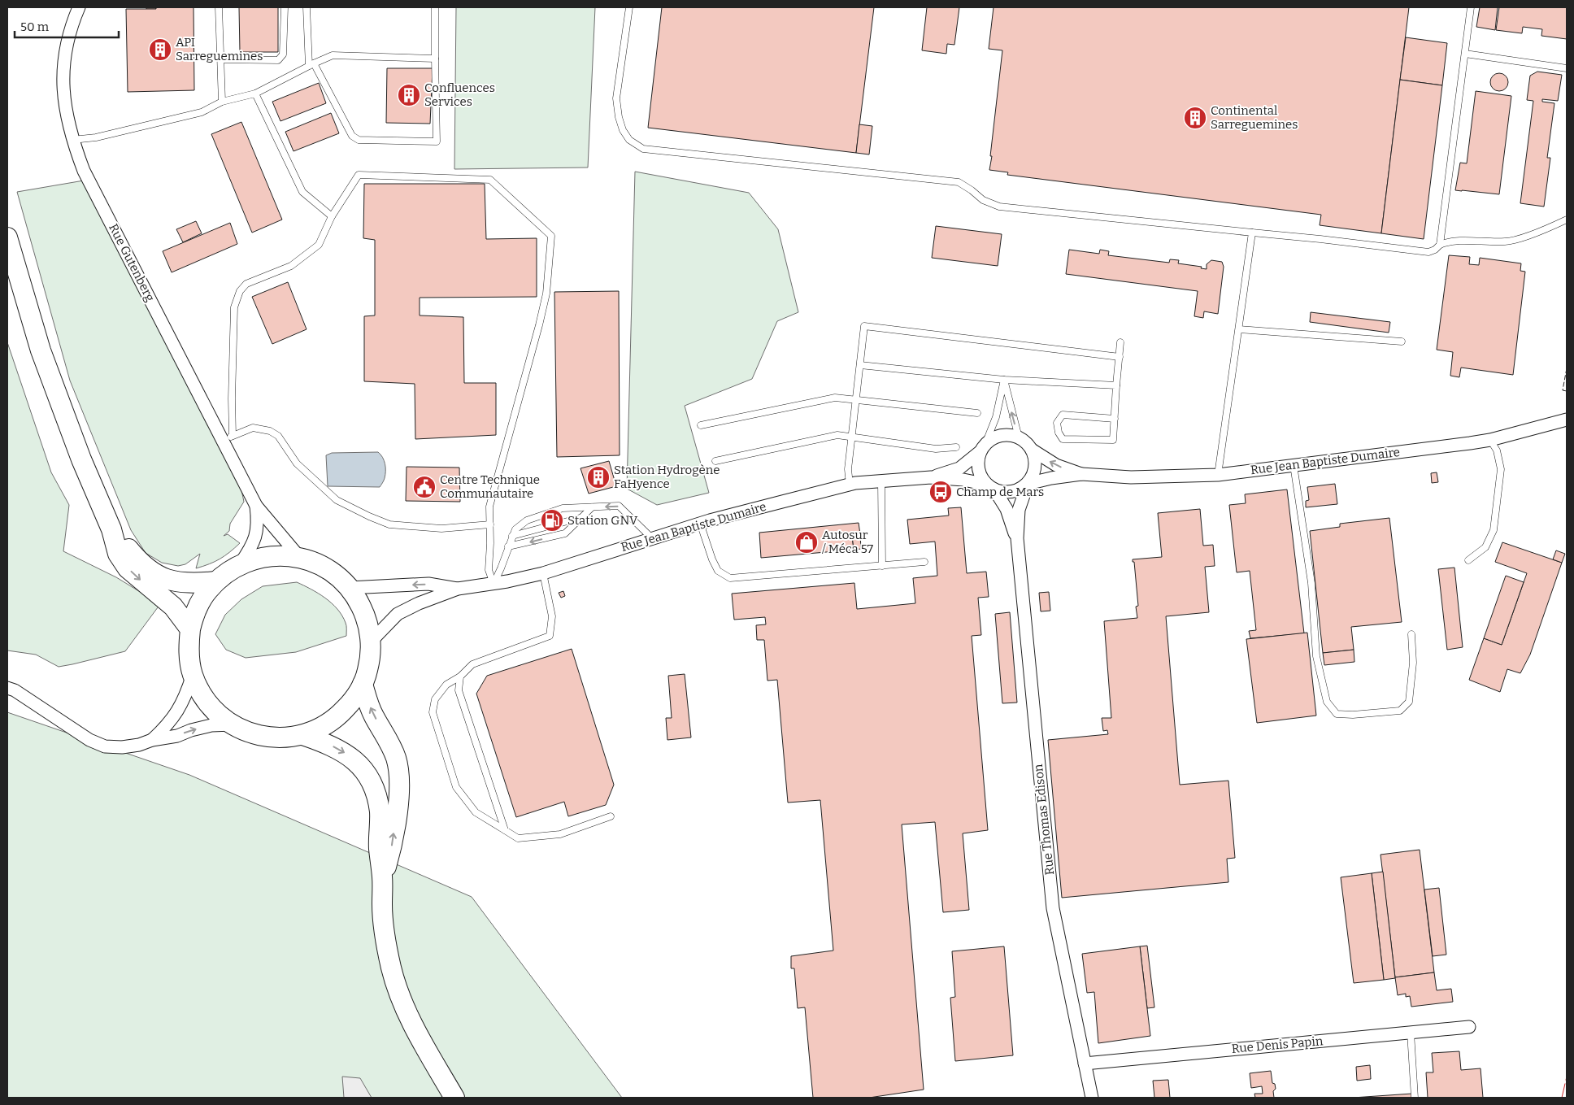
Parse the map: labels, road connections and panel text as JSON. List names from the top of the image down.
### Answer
{
  "streets": {
    "street": [
      "Rue Gutenberg",
      "Rue Jean Baptiste Dumaire",
      "Rue Thomas Edison",
      "Rue Denis Papin"
    ]
  },
  "crossings": [
    ["Rue Jean Baptiste Dumaire", "Rue Thomas Edison"],
    ["Rue Thomas Edison", "Rue Denis Papin"]
  ],
  "places": {
    "building": [
      "API Sarreguemines",
      "Confluences Services",
      "Continental Sarreguemines",
      "Station Hydrogène FaHyence"
    ],
    "public building": ["Centre Technique Communautaire"],
    "bus stop": ["Champ de Mars"],
    "fuel station": ["Station GNV"],
    "shop": ["Autosur / Méca 57"]
  },
  "scale_bar": "50 m"
}
